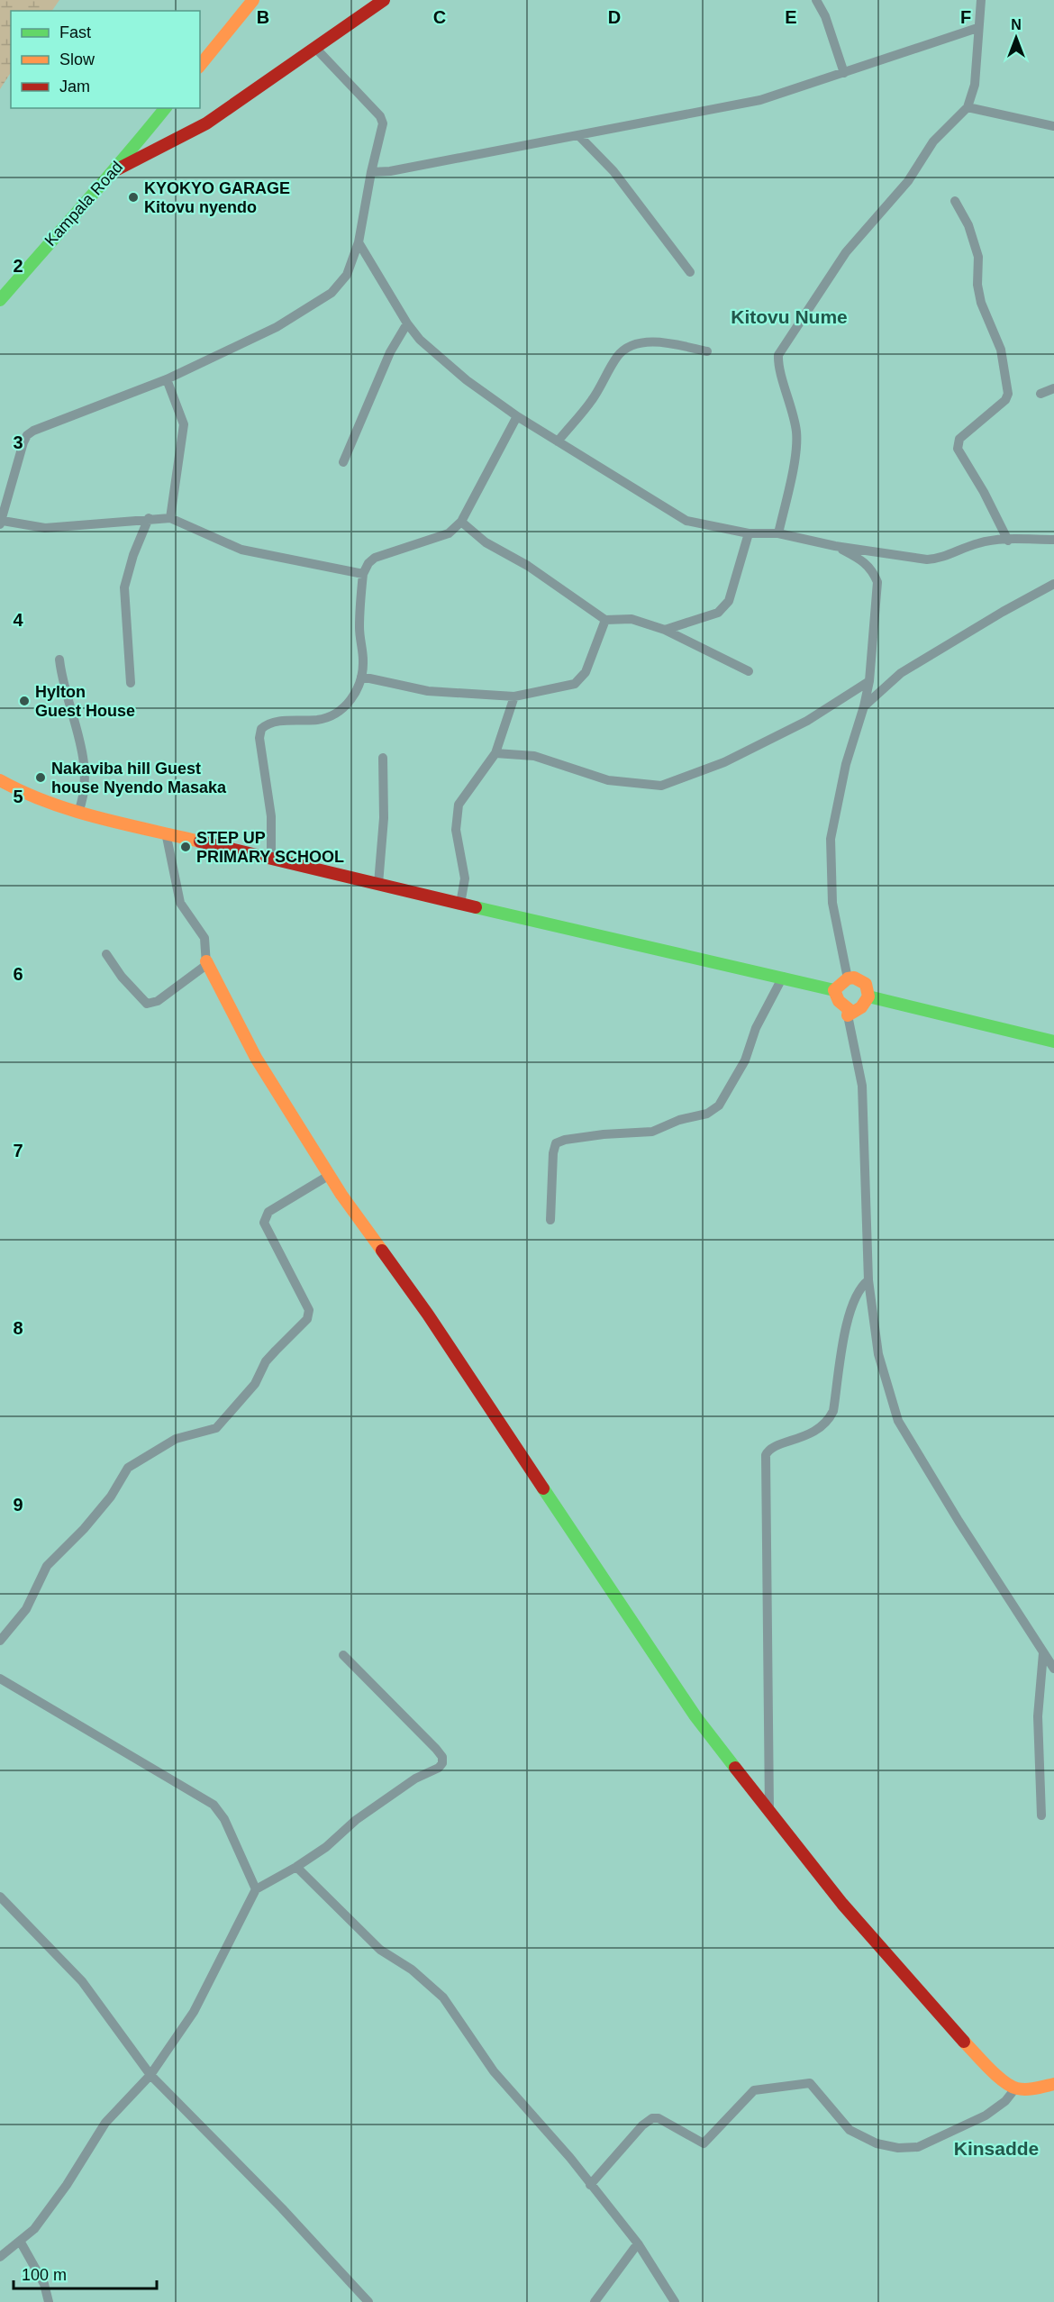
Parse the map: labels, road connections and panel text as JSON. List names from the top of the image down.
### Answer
{
  "streets": {
    "street": ["Kampala Road"]
  },
  "districts": ["Kitovu Nume", "Kinsadde"],
  "places": [
    "KYOKYO GARAGE Kitovu nyendo",
    "Hylton Guest House",
    "Nakaviba hill Guest house Nyendo Masaka",
    "STEP UP PRIMARY SCHOOL"
  ],
  "legend": ["Fast", "Slow", "Jam"],
  "scale_bar": "100 m",
  "north": "top",
  "grid": {
    "columns": [
      "B",
      "C",
      "D",
      "E",
      "F"
    ],
    "rows": [
      "2",
      "3",
      "4",
      "5",
      "6",
      "7",
      "8",
      "9"
    ]
  }
}
